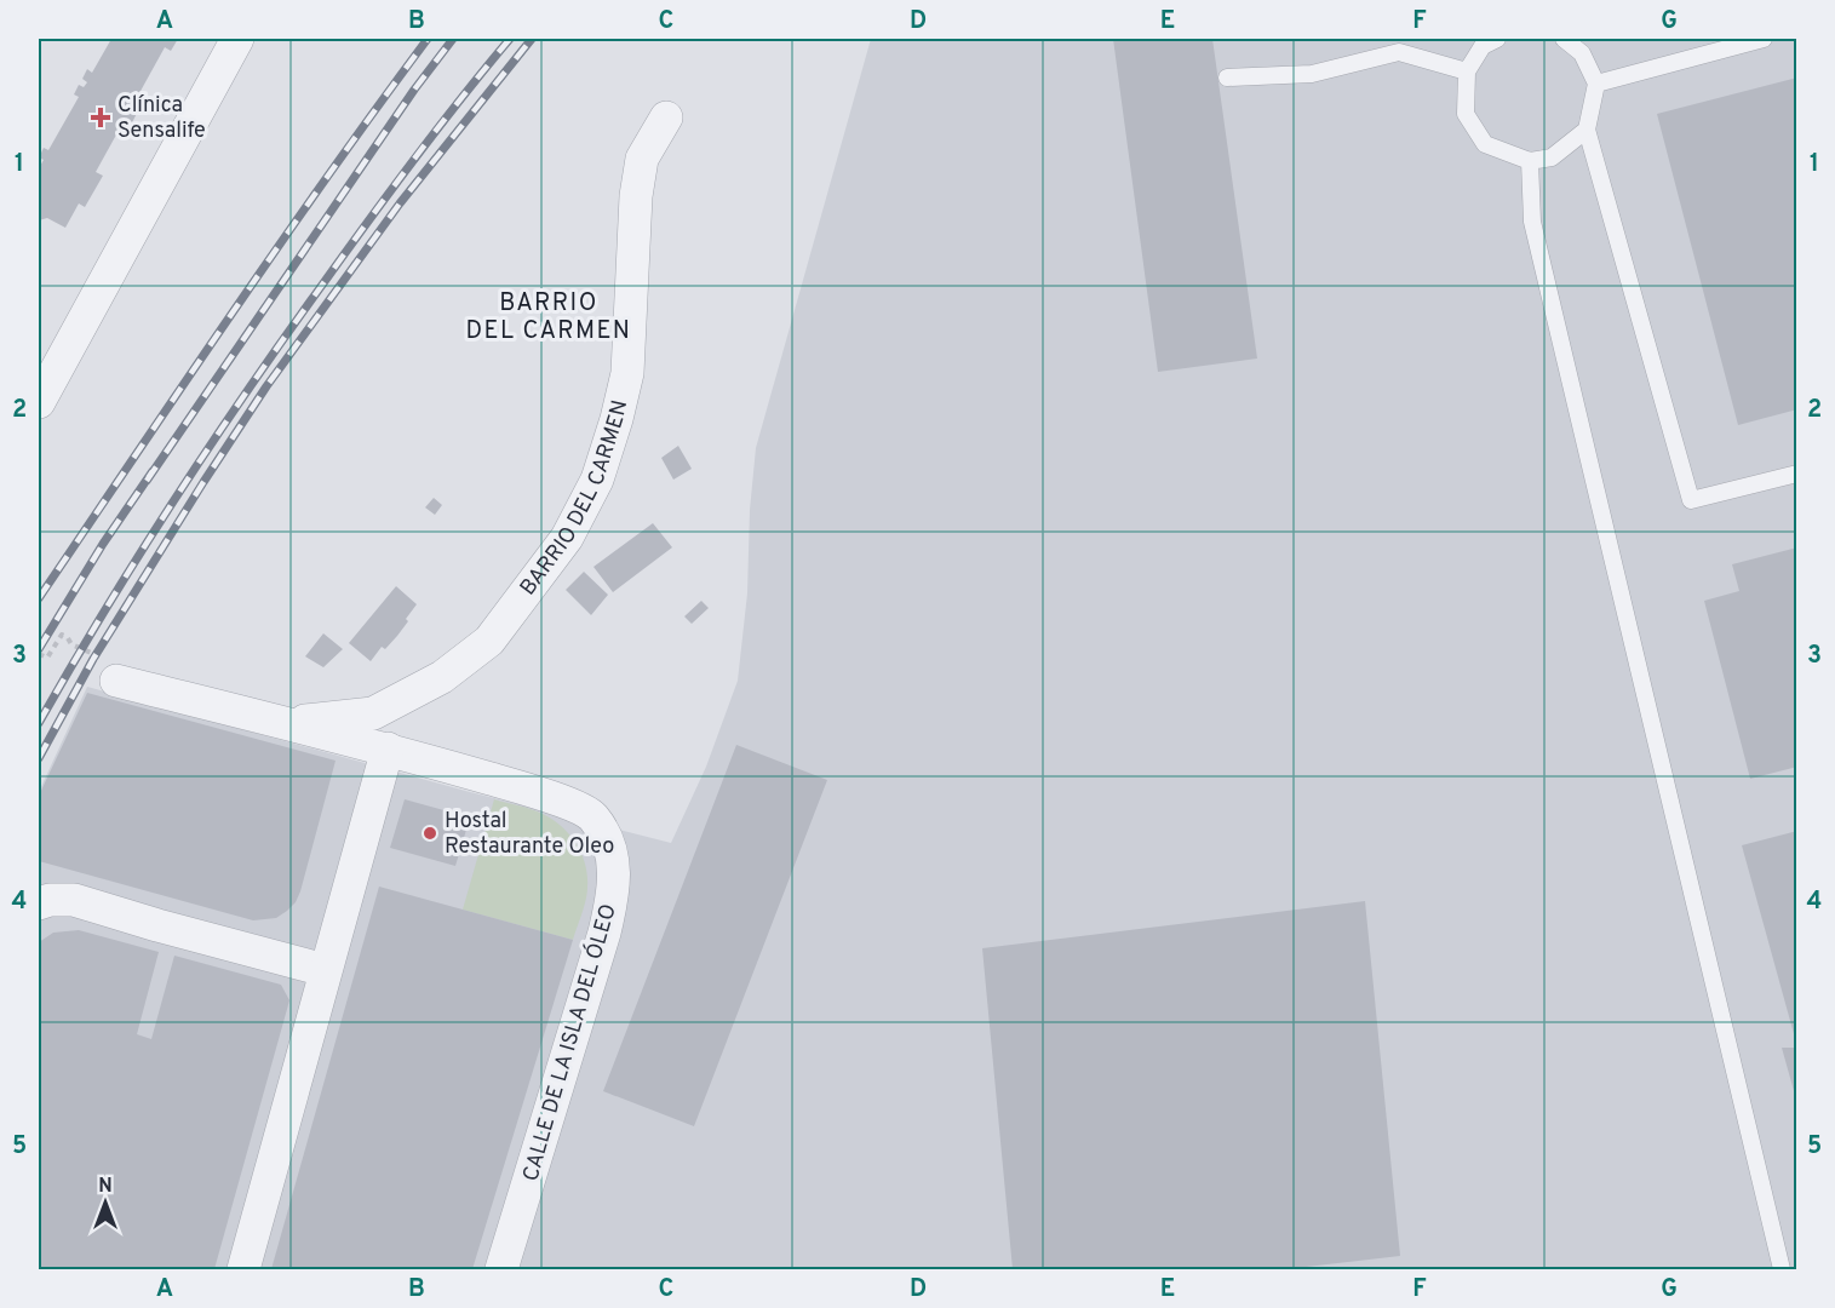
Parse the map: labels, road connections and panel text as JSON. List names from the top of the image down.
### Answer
{
  "streets": {
    "street": ["BARRIO DEL CARMEN", "CALLE DE LA ISLA DEL ÓLEO"]
  },
  "crossings": [
    ["BARRIO DEL CARMEN", "CALLE DE LA ISLA DEL ÓLEO"]
  ],
  "districts": ["BARRIO DEL CARMEN"],
  "places": {
    "health": ["Clínica Sensalife"],
    "other": ["Hostal Restaurante Oleo"]
  },
  "north": "top",
  "grid": {
    "columns": [
      "A",
      "B",
      "C",
      "D",
      "E",
      "F",
      "G"
    ],
    "rows": [
      "1",
      "2",
      "3",
      "4",
      "5"
    ]
  }
}
